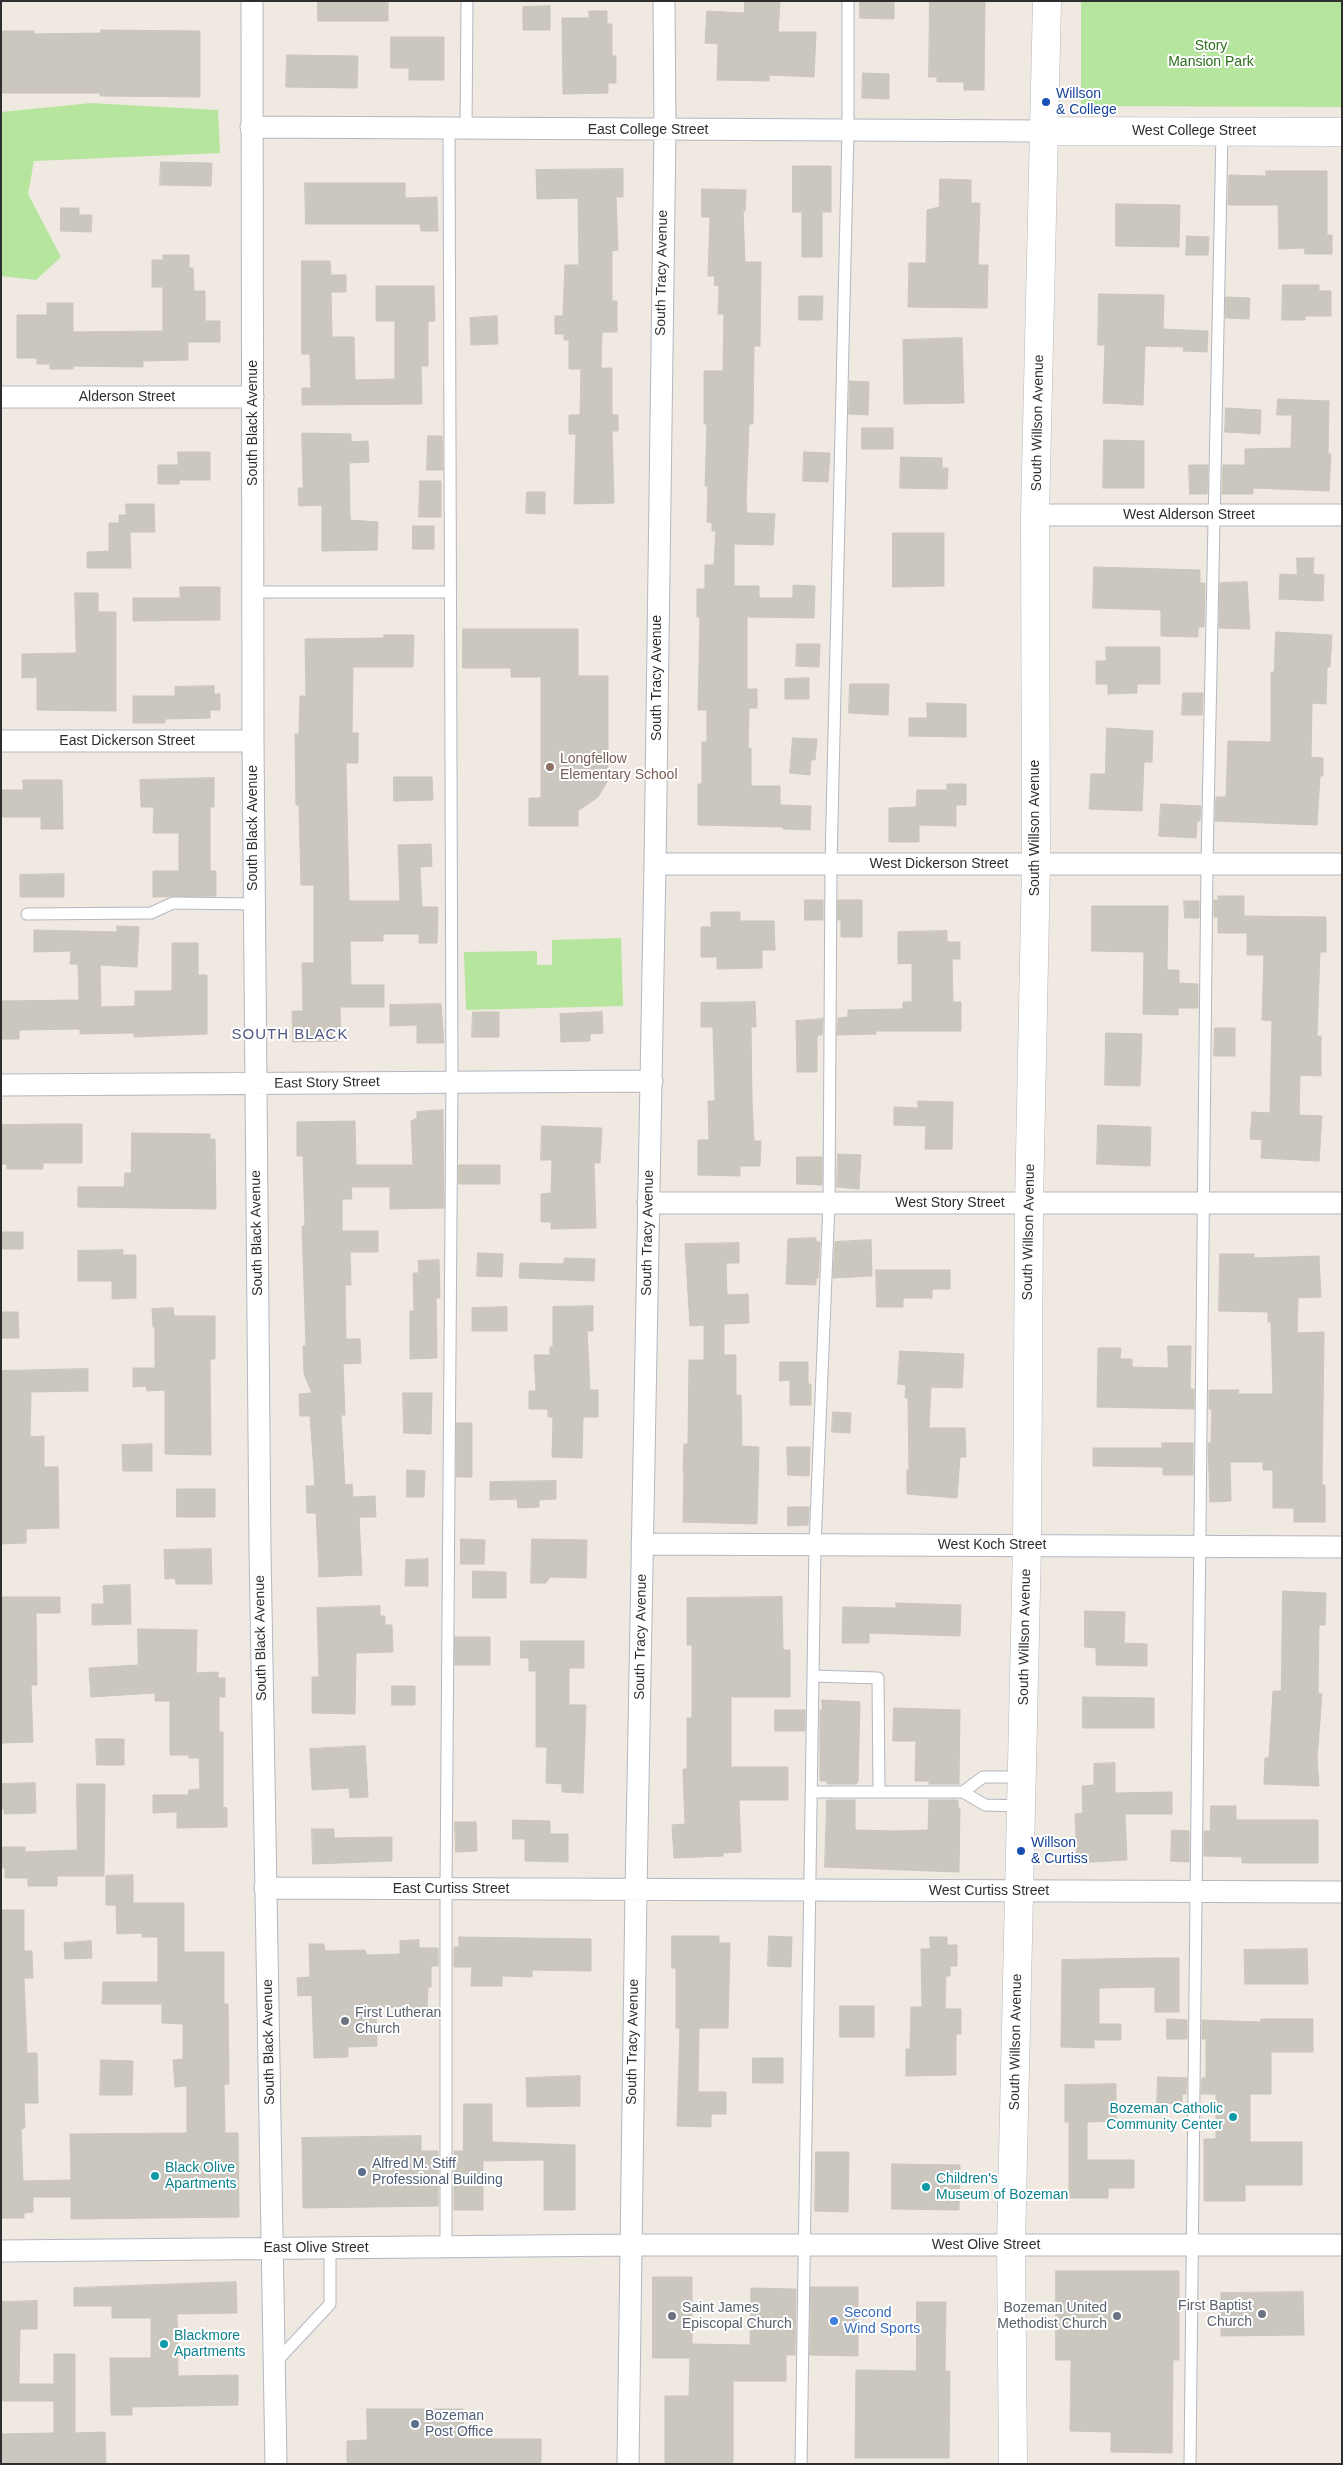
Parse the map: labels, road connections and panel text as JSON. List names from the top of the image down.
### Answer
{
  "streets": {
    "main road": ["West College Street", "South Willson Avenue"],
    "street": [
      "East College Street",
      "South Tracy Avenue",
      "Alderson Street",
      "South Black Avenue",
      "West Alderson Street",
      "East Dickerson Street",
      "West Dickerson Street",
      "East Story Street",
      "West Story Street",
      "West Koch Street",
      "East Curtiss Street",
      "West Curtiss Street",
      "West Olive Street",
      "East Olive Street"
    ]
  },
  "crossings": [
    ["East College Street", "West College Street"],
    ["East College Street", "South Tracy Avenue"],
    ["East College Street", "South Black Avenue"],
    ["East College Street", "South Willson Avenue"],
    ["West College Street", "South Willson Avenue"],
    ["South Tracy Avenue", "West Dickerson Street"],
    ["South Tracy Avenue", "East Story Street"],
    ["South Tracy Avenue", "West Story Street"],
    ["South Tracy Avenue", "West Koch Street"],
    ["South Tracy Avenue", "East Curtiss Street"],
    ["South Tracy Avenue", "West Curtiss Street"],
    ["South Tracy Avenue", "West Olive Street"],
    ["South Tracy Avenue", "East Olive Street"],
    ["Alderson Street", "South Black Avenue"],
    ["South Black Avenue", "East Dickerson Street"],
    ["South Black Avenue", "East Story Street"],
    ["South Black Avenue", "East Curtiss Street"],
    ["South Black Avenue", "East Olive Street"],
    ["South Willson Avenue", "West Alderson Street"],
    ["South Willson Avenue", "West Dickerson Street"],
    ["South Willson Avenue", "West Story Street"],
    ["South Willson Avenue", "West Koch Street"],
    ["South Willson Avenue", "West Curtiss Street"],
    ["South Willson Avenue", "West Olive Street"],
    ["East Curtiss Street", "West Curtiss Street"],
    ["West Olive Street", "East Olive Street"]
  ],
  "districts": ["SOUTH BLACK"],
  "parks": ["Story Mansion Park"],
  "places": [
    "Willson & College",
    "Longfellow Elementary School",
    "Willson & Curtiss",
    "First Lutheran Church",
    "Bozeman Catholic Community Center",
    "Alfred M. Stiff Professional Building",
    "Black Olive Apartments",
    "Children's Museum of Bozeman",
    "First Baptist Church",
    "Saint James Episcopal Church",
    "Bozeman United Methodist Church",
    "Second Wind Sports",
    "Blackmore Apartments",
    "Bozeman Post Office"
  ]
}
